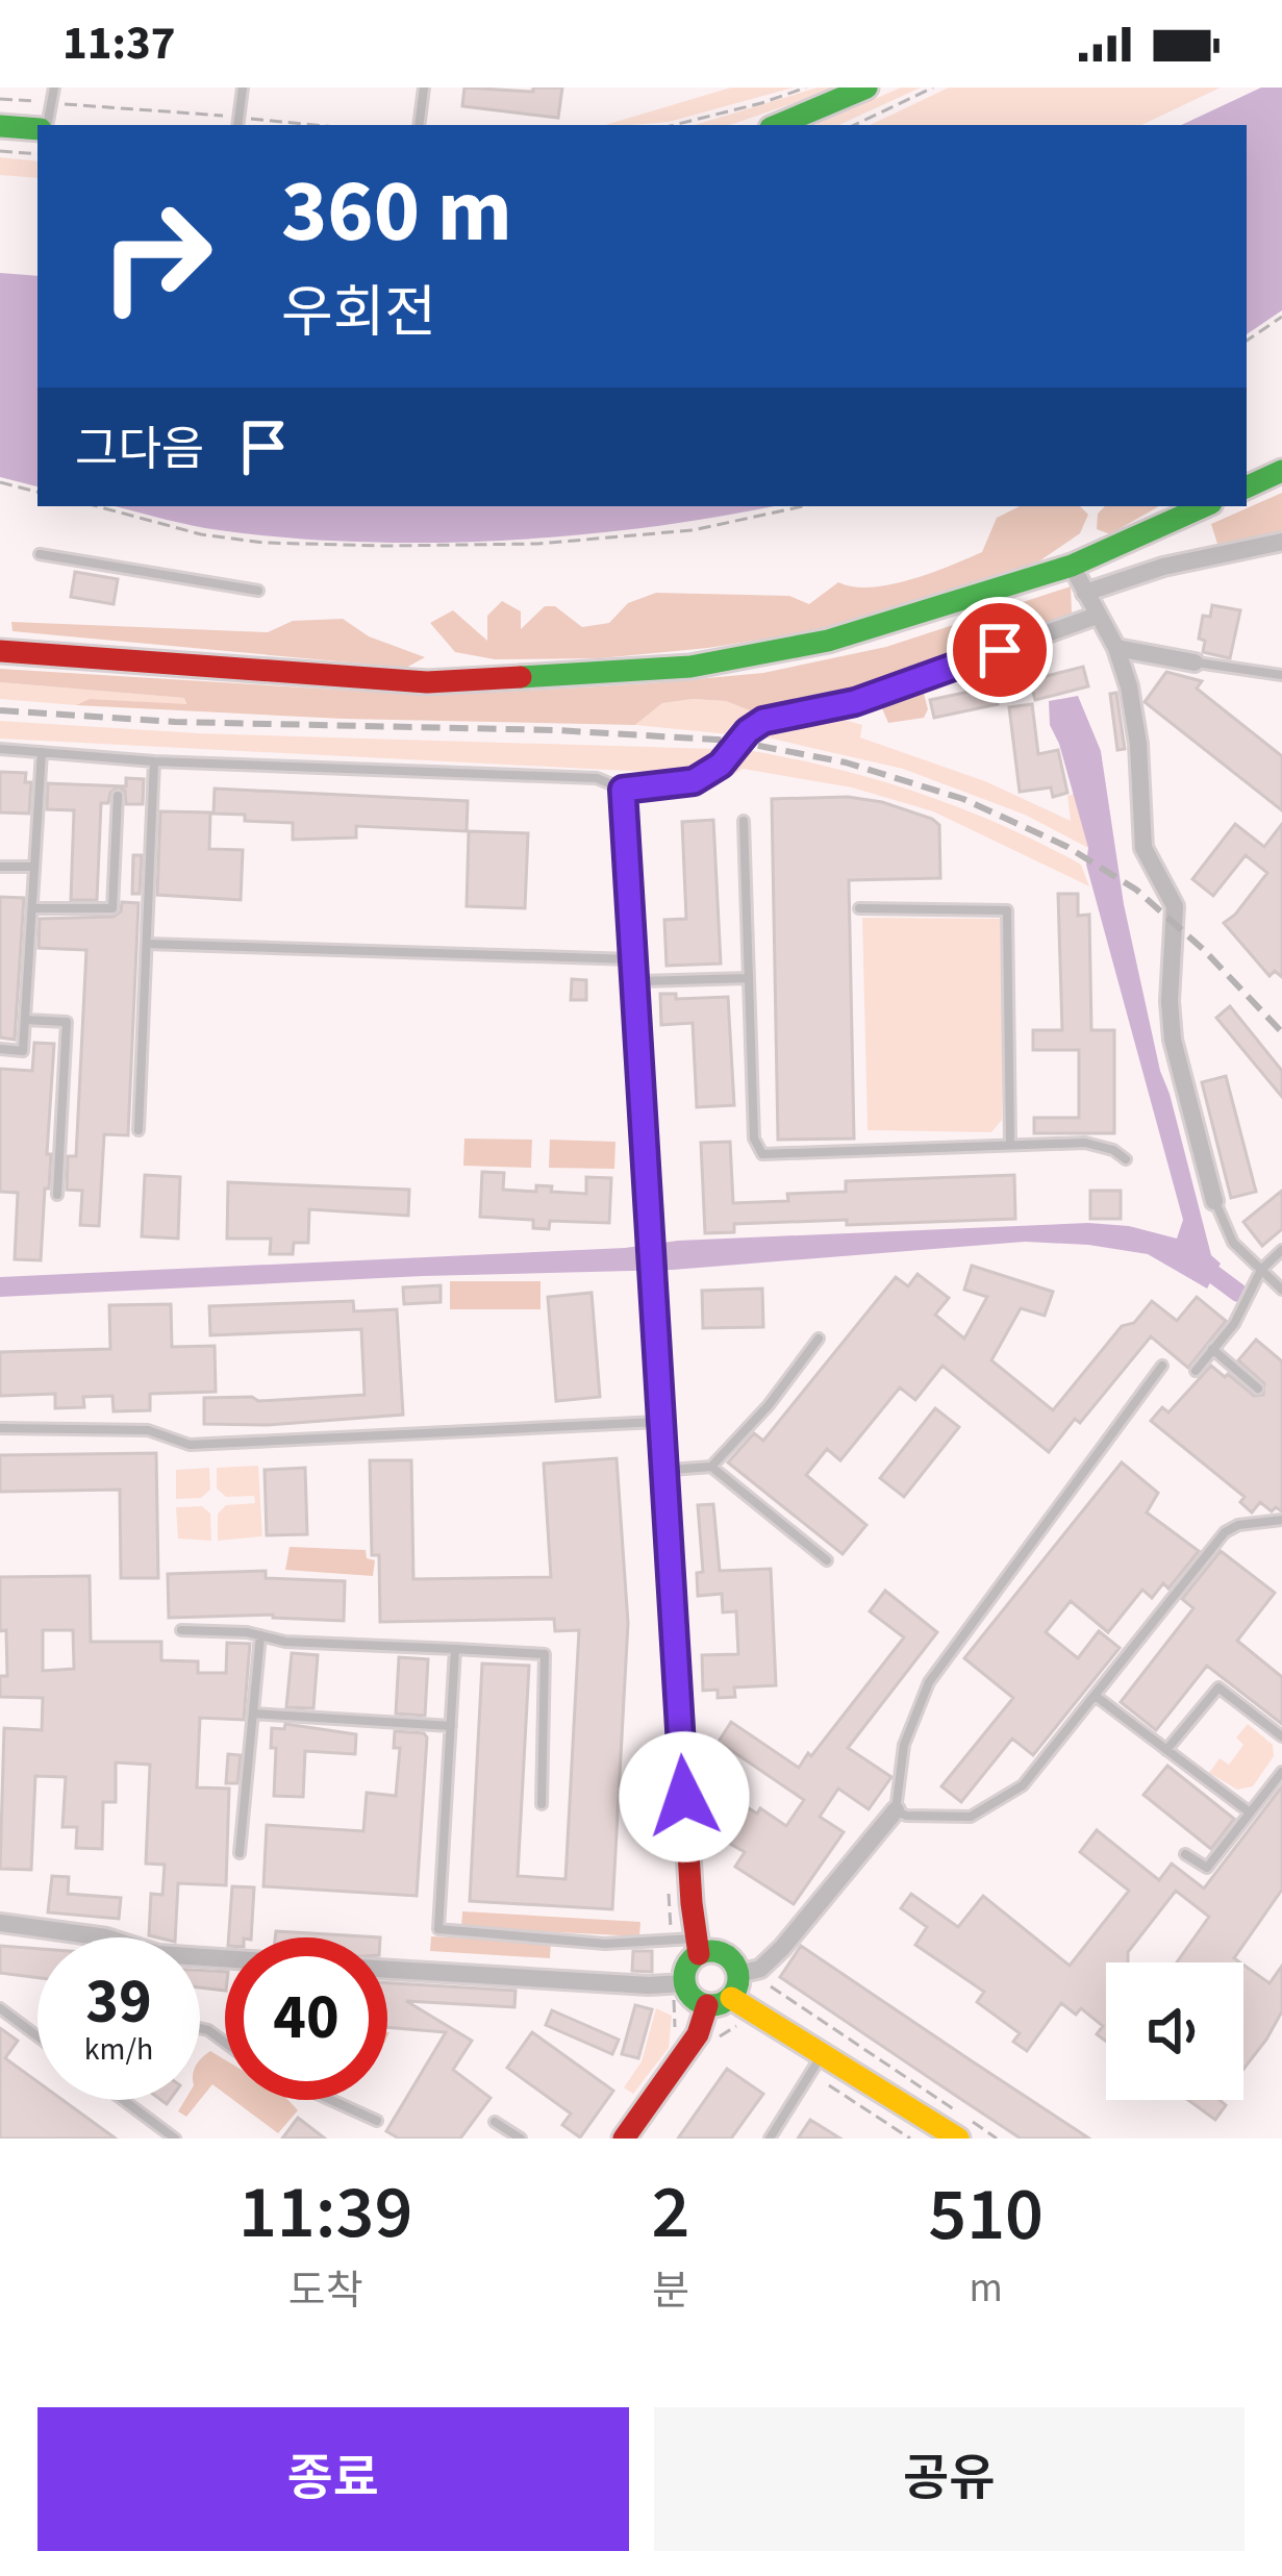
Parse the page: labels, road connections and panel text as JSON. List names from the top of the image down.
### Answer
{
  "page": {
    "status": "11:37",
    "turn": ["360 m", "우회전"],
    "then": "그다음",
    "speed": "39 km/h",
    "limit": "40",
    "eta": [
      "11:39",
      "도착",
      "2",
      "분",
      "510",
      "m"
    ],
    "buttons": ["종료", "공유"]
  }
}
